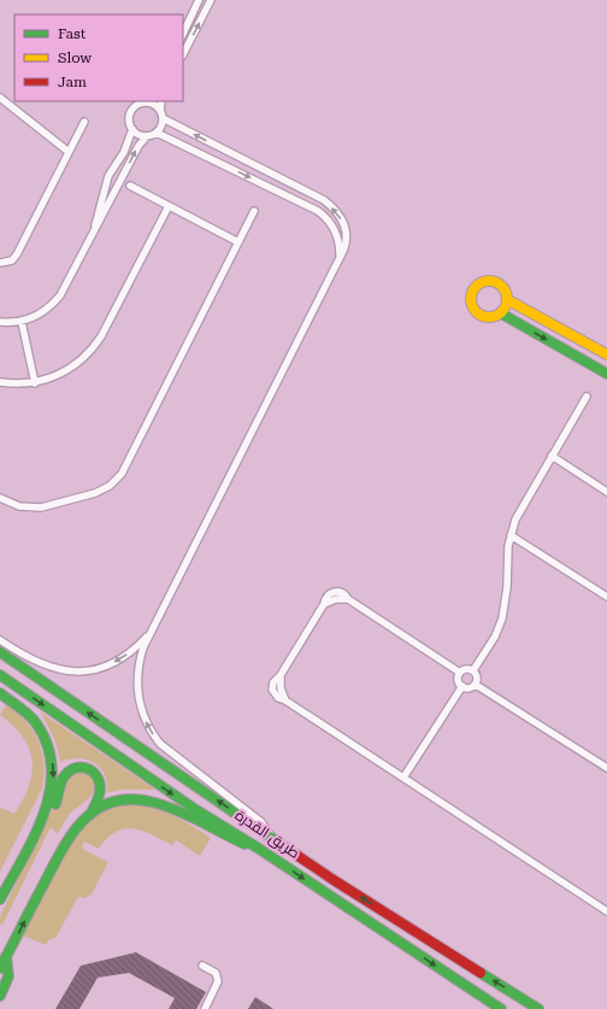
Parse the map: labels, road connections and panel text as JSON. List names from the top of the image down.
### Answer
{
  "streets": {
    "main road": ["طريق القدرة"]
  },
  "legend": ["Fast", "Slow", "Jam"]
}
